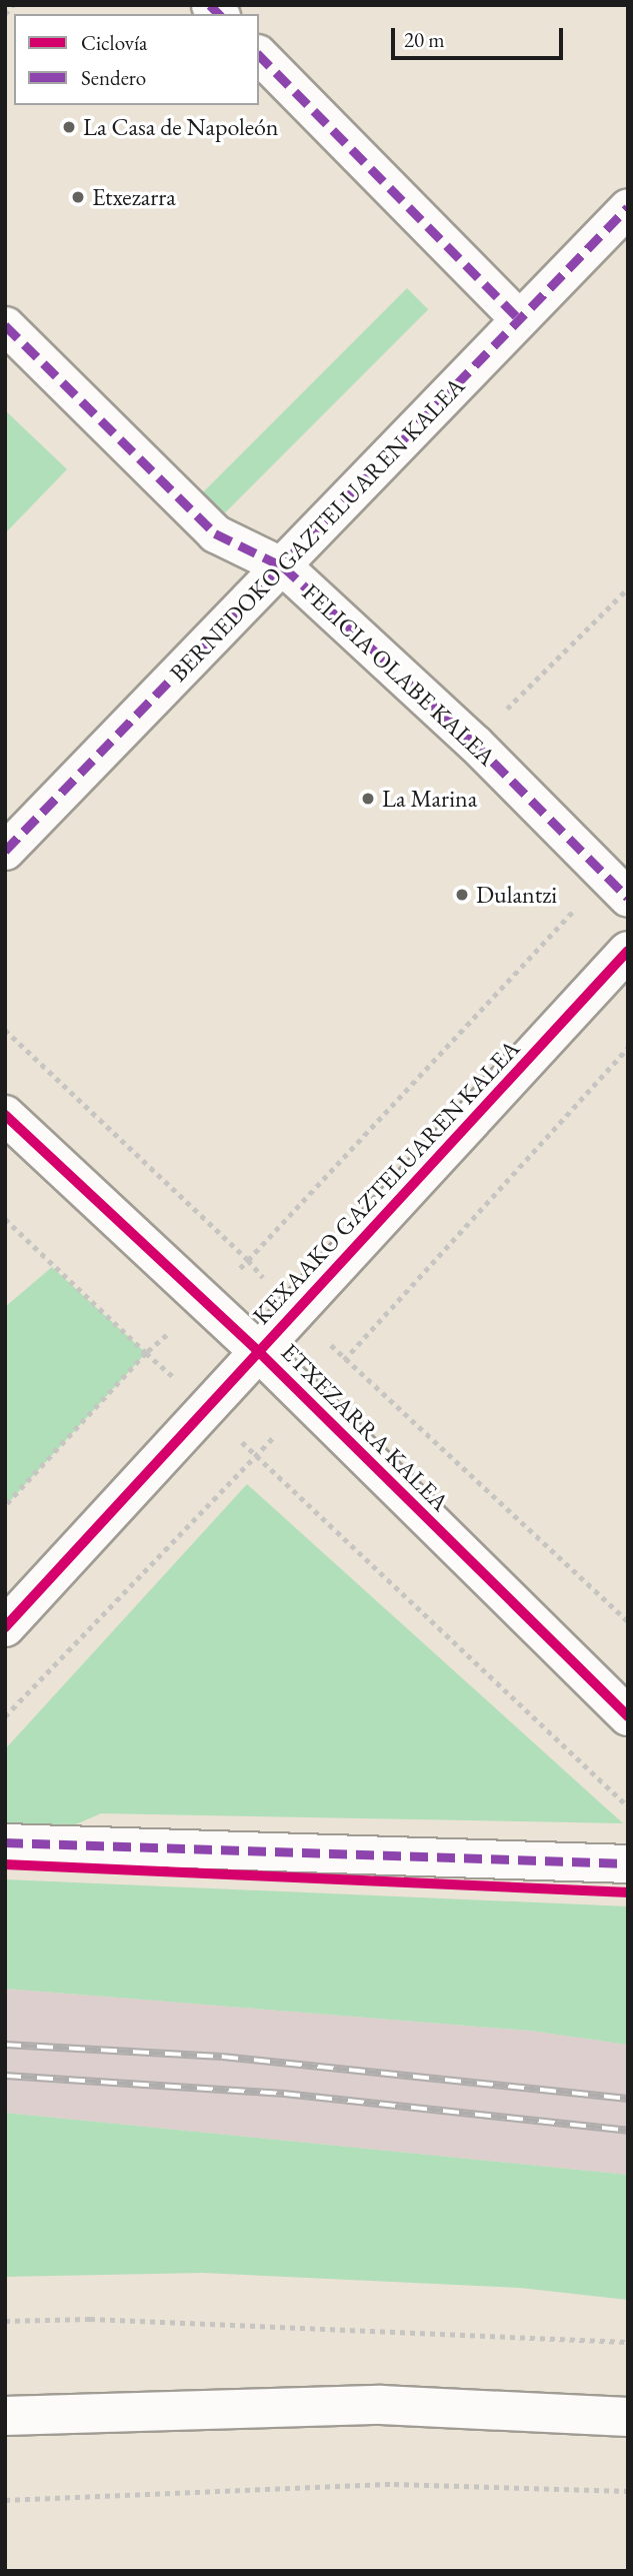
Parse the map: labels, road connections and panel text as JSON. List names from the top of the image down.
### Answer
{
  "streets": {
    "street": [
      "BERNEDOKO GAZTELUAREN KALEA",
      "FELICIA OLABE KALEA",
      "KEXAAKO GAZTELUAREN KALEA",
      "ETXEZARRA KALEA"
    ]
  },
  "crossings": [
    ["BERNEDOKO GAZTELUAREN KALEA", "FELICIA OLABE KALEA"],
    ["KEXAAKO GAZTELUAREN KALEA", "ETXEZARRA KALEA"]
  ],
  "places": [
    "La Casa de Napoleón",
    "Etxezarra",
    "La Marina",
    "Dulantzi"
  ],
  "legend": ["Ciclovía", "Sendero"],
  "scale_bar": "20 m"
}
